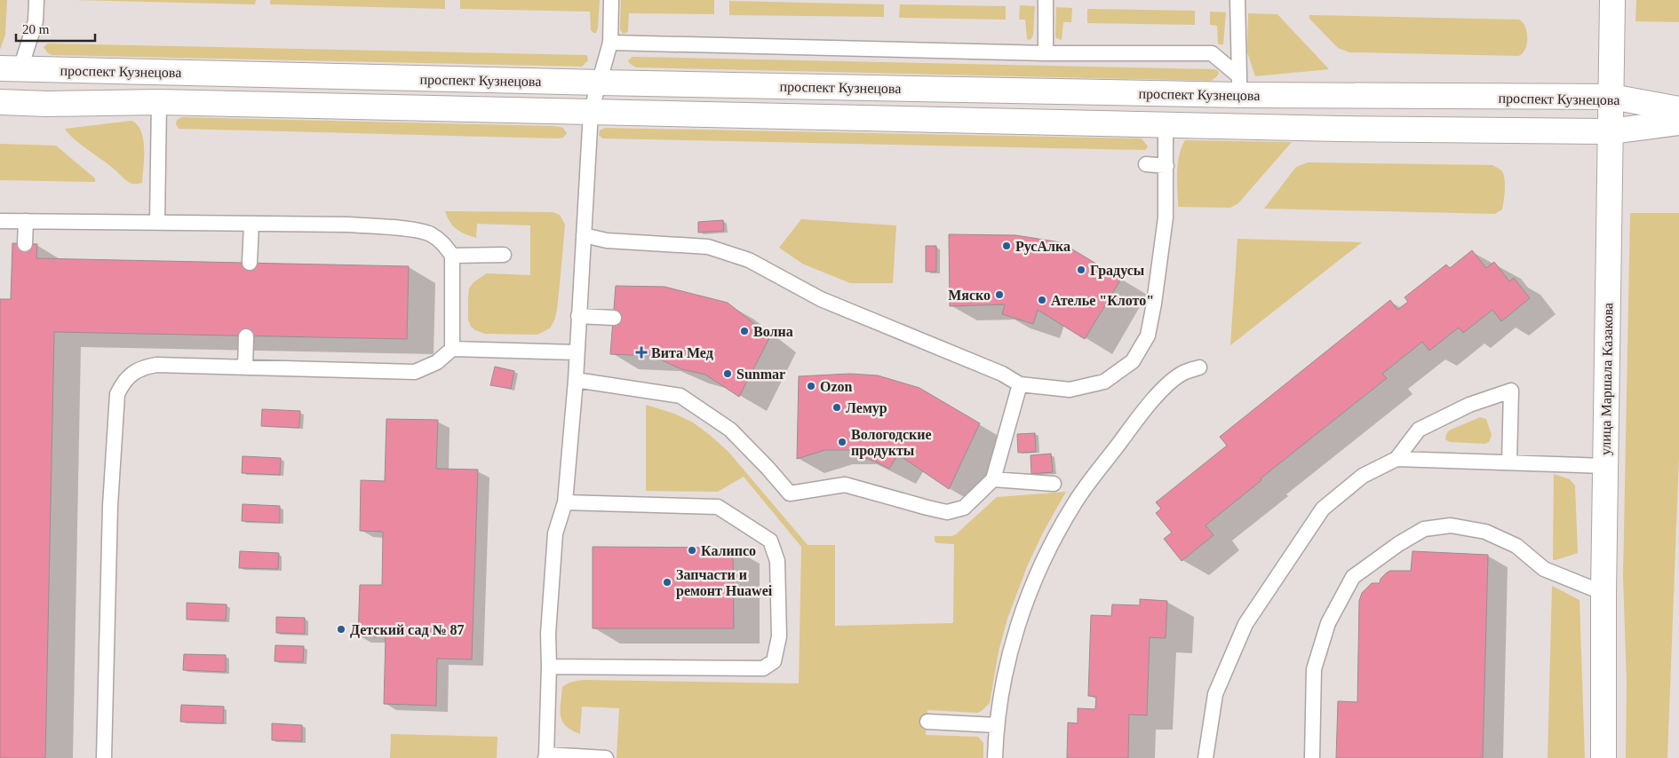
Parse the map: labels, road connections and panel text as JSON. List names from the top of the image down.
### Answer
{
  "streets": {
    "street": ["проспект Кузнецова", "улица Маршала Казакова"]
  },
  "crossings": [
    ["проспект Кузнецова", "улица Маршала Казакова"]
  ],
  "places": {
    "other": [
      "РусАлка",
      "Градусы",
      "Мяско",
      "Ателье \"Клото\"",
      "Волна",
      "Sunmar",
      "Ozon",
      "Лемур",
      "Вологодские продукты",
      "Калипсо",
      "Запчасти и ремонт Huawei",
      "Детский сад № 87"
    ],
    "health": ["Вита Мед"]
  },
  "scale_bar": "20 m"
}
